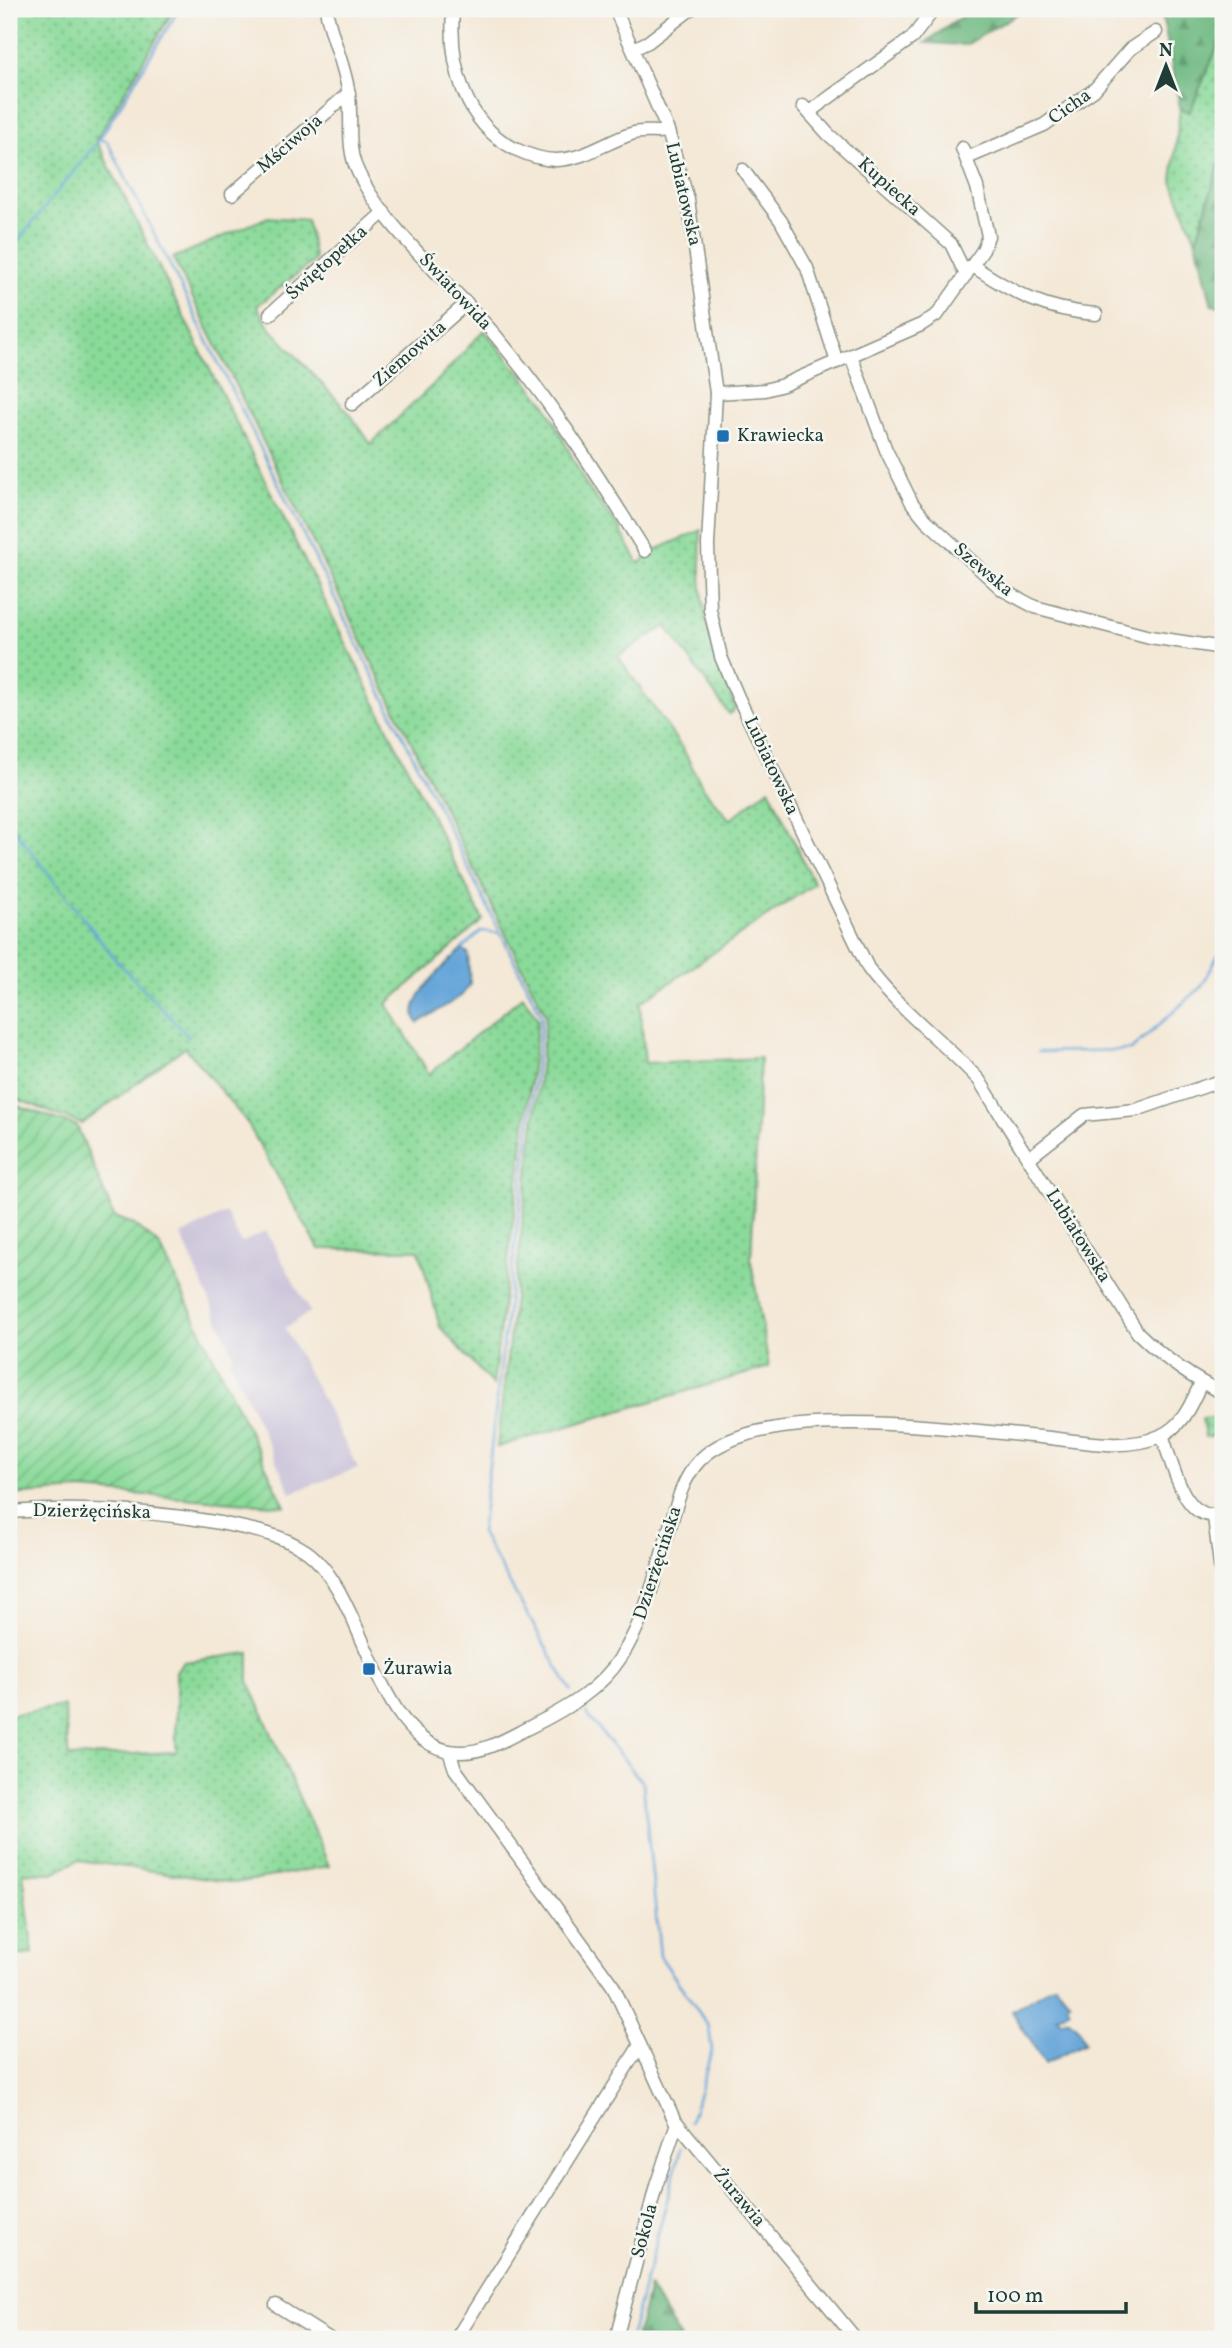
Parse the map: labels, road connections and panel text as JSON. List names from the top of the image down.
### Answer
{
  "streets": {
    "street": [
      "Cicha",
      "Mściwoja",
      "Kupiecka",
      "Lubiatowska",
      "Świętopełka",
      "Światowida",
      "Ziemowita",
      "Szewska",
      "Dzierżęcińska",
      "Żurawia",
      "Sokola"
    ]
  },
  "crossings": [
    ["Cicha", "Kupiecka"],
    ["Mściwoja", "Światowida"],
    ["Świętopełka", "Światowida"],
    ["Światowida", "Ziemowita"],
    ["Dzierżęcińska", "Żurawia"],
    ["Żurawia", "Sokola"]
  ],
  "places": {
    "transit": ["Krawiecka", "Żurawia"]
  },
  "scale_bar": "100 m",
  "north": "top"
}
